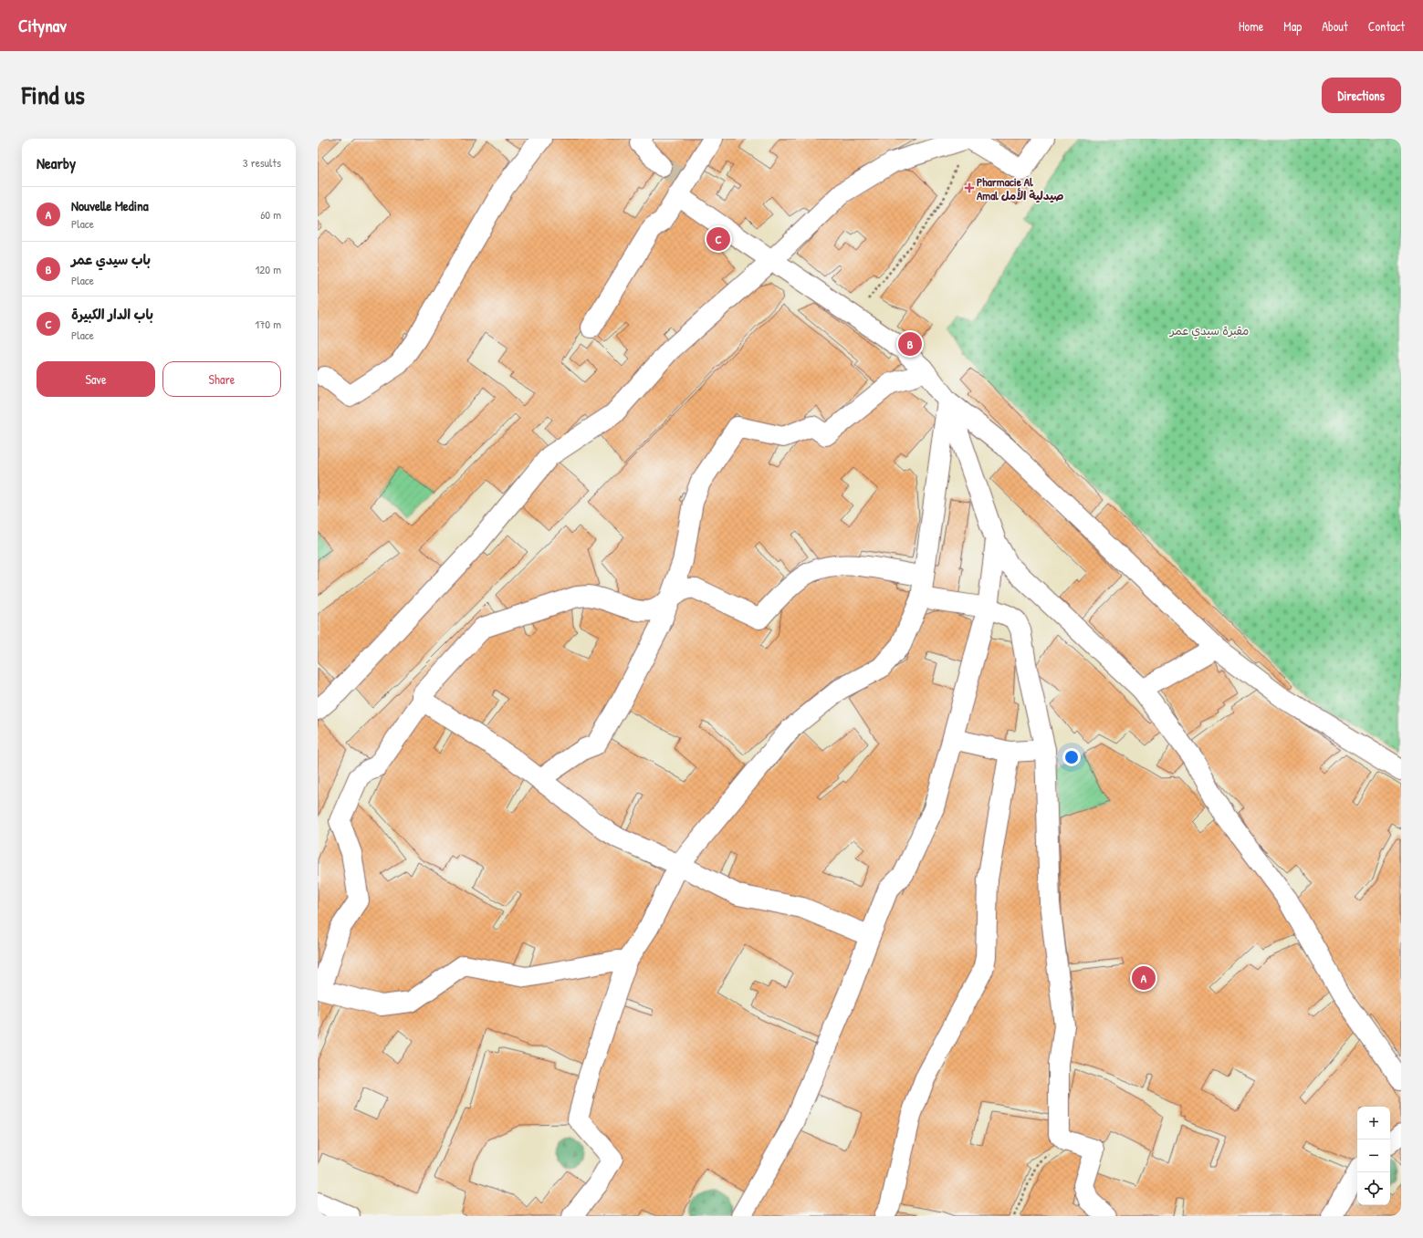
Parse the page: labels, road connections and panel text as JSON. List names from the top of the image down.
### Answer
{
  "parks": ["مقبرة سيدي عمر"],
  "places": {
    "health": ["Pharmacie Al Amal صيدلية الأمل"]
  },
  "page": {
    "header": "Citynav",
    "nav": [
      "Home",
      "Map",
      "About",
      "Contact"
    ],
    "title": "Find us",
    "buttons": [
      "Directions",
      ["Save", "Share"]
    ],
    "heading": ["Nearby", "3 results"],
    "list": [
      {
        "mark": "A",
        "name": "Nouvelle Medina",
        "note": "Place",
        "value": "60 m"
      },
      {
        "mark": "B",
        "name": "باب سيدي عمر",
        "note": "Place",
        "value": "120 m"
      },
      {
        "mark": "C",
        "name": "باب الدار الكبيرة",
        "note": "Place",
        "value": "170 m"
      }
    ],
    "pins": ["C", "B", "A"],
    "map_buttons": ["+", "−"]
  }
}
